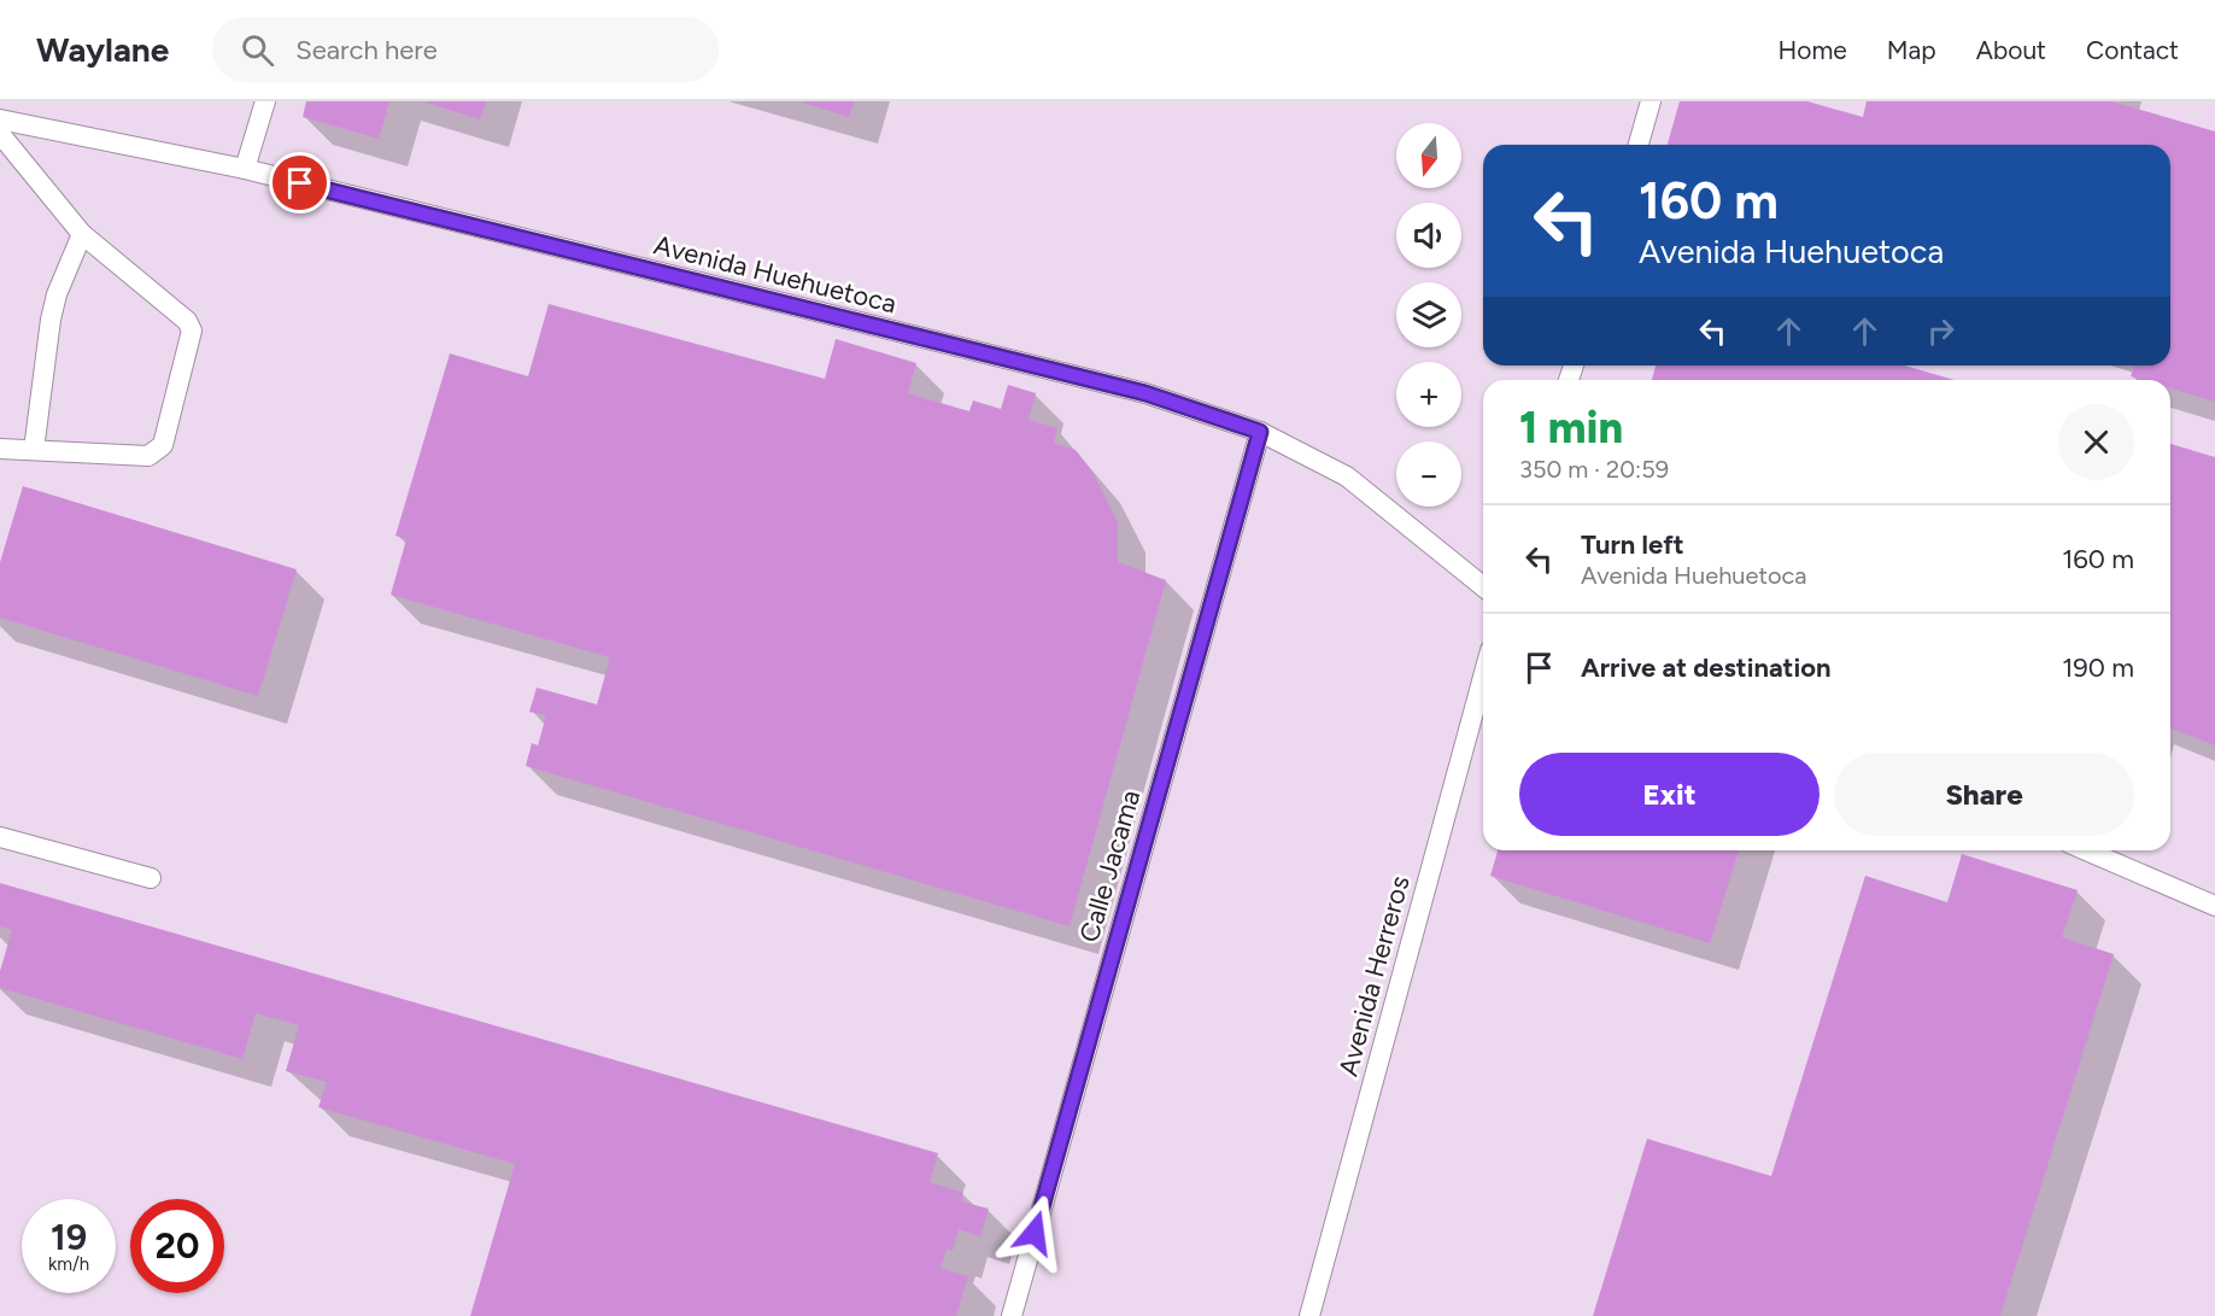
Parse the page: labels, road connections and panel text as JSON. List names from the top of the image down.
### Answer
{
  "streets": {
    "lane": ["Avenida Huehuetoca", "Calle Jacama", "Avenida Herreros"]
  },
  "crossings": [
    ["Avenida Huehuetoca", "Calle Jacama"]
  ],
  "north": "bottom",
  "page": {
    "header": "Waylane",
    "search": "Search here",
    "nav": [
      "Home",
      "Map",
      "About",
      "Contact"
    ],
    "map_buttons": ["+", "−"],
    "turn": ["160 m", "Avenida Huehuetoca"],
    "heading": ["1 min", "350 m · 20:59"],
    "list": [
      {
        "name": "Turn left",
        "note": "Avenida Huehuetoca",
        "value": "160 m"
      },
      {
        "name": "Arrive at destination",
        "value": "190 m"
      }
    ],
    "buttons": ["Exit", "Share"],
    "speed": "19 km/h",
    "limit": "20"
  }
}
